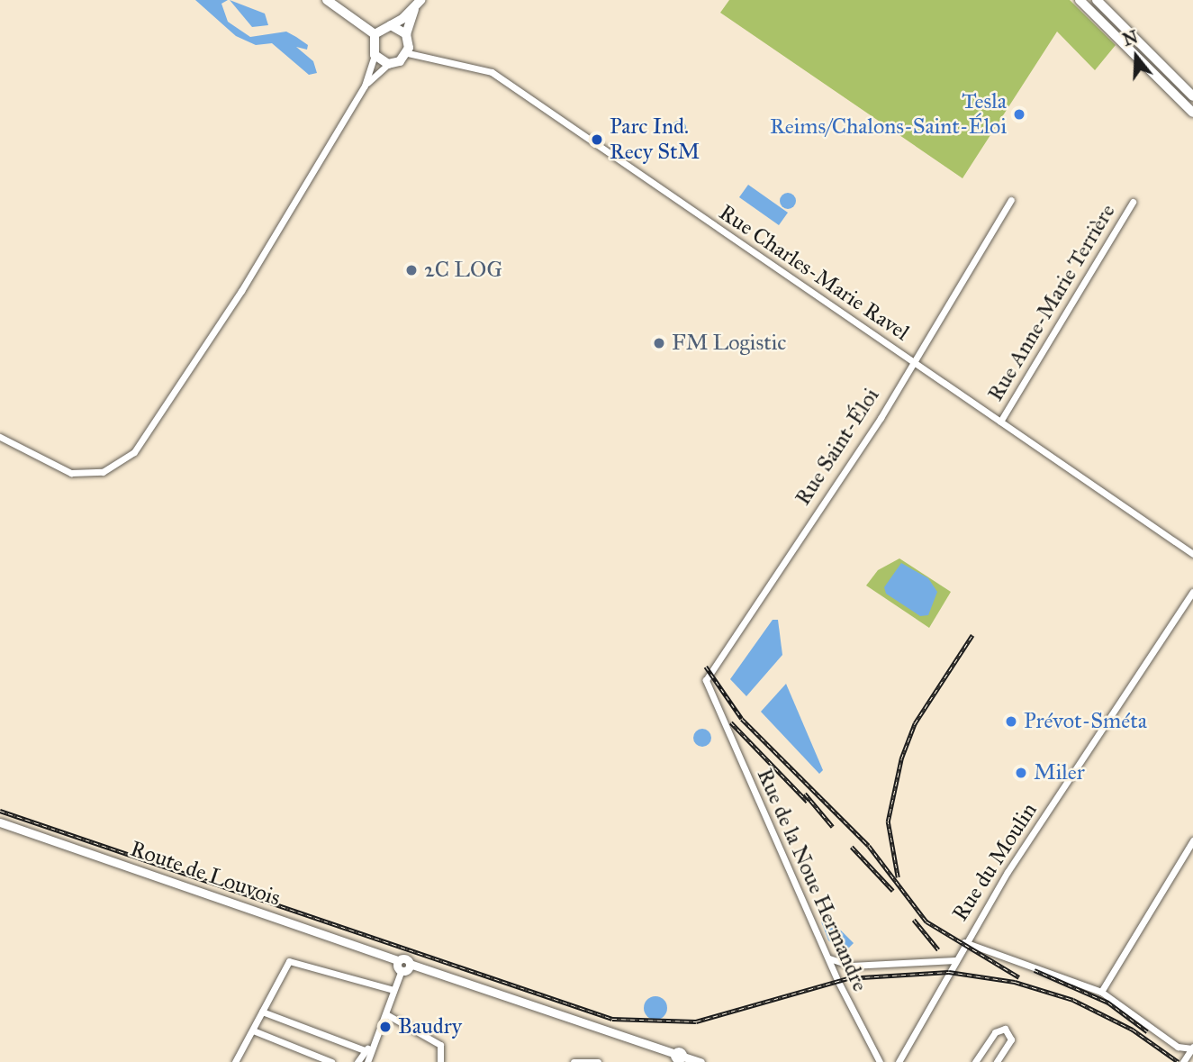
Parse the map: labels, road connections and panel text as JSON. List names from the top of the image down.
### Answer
{
  "streets": {
    "street": [
      "Rue Charles-Marie Ravel",
      "Rue Anne-Marie Terrière",
      "Rue Saint-Éloi",
      "Rue du Moulin",
      "Route de Louvois",
      "Rue de la Noue Hermandre"
    ]
  },
  "crossings": [
    ["Rue Charles-Marie Ravel", "Rue Anne-Marie Terrière"],
    ["Rue Charles-Marie Ravel", "Rue Saint-Éloi"],
    ["Rue Saint-Éloi", "Rue de la Noue Hermandre"]
  ],
  "places": [
    "Tesla Reims/Chalons-Saint-Éloi",
    "Parc Ind. Recy StM",
    "2C LOG",
    "FM Logistic",
    "Prévot-Sméta",
    "Miler",
    "Baudry"
  ],
  "north": "top"
}
